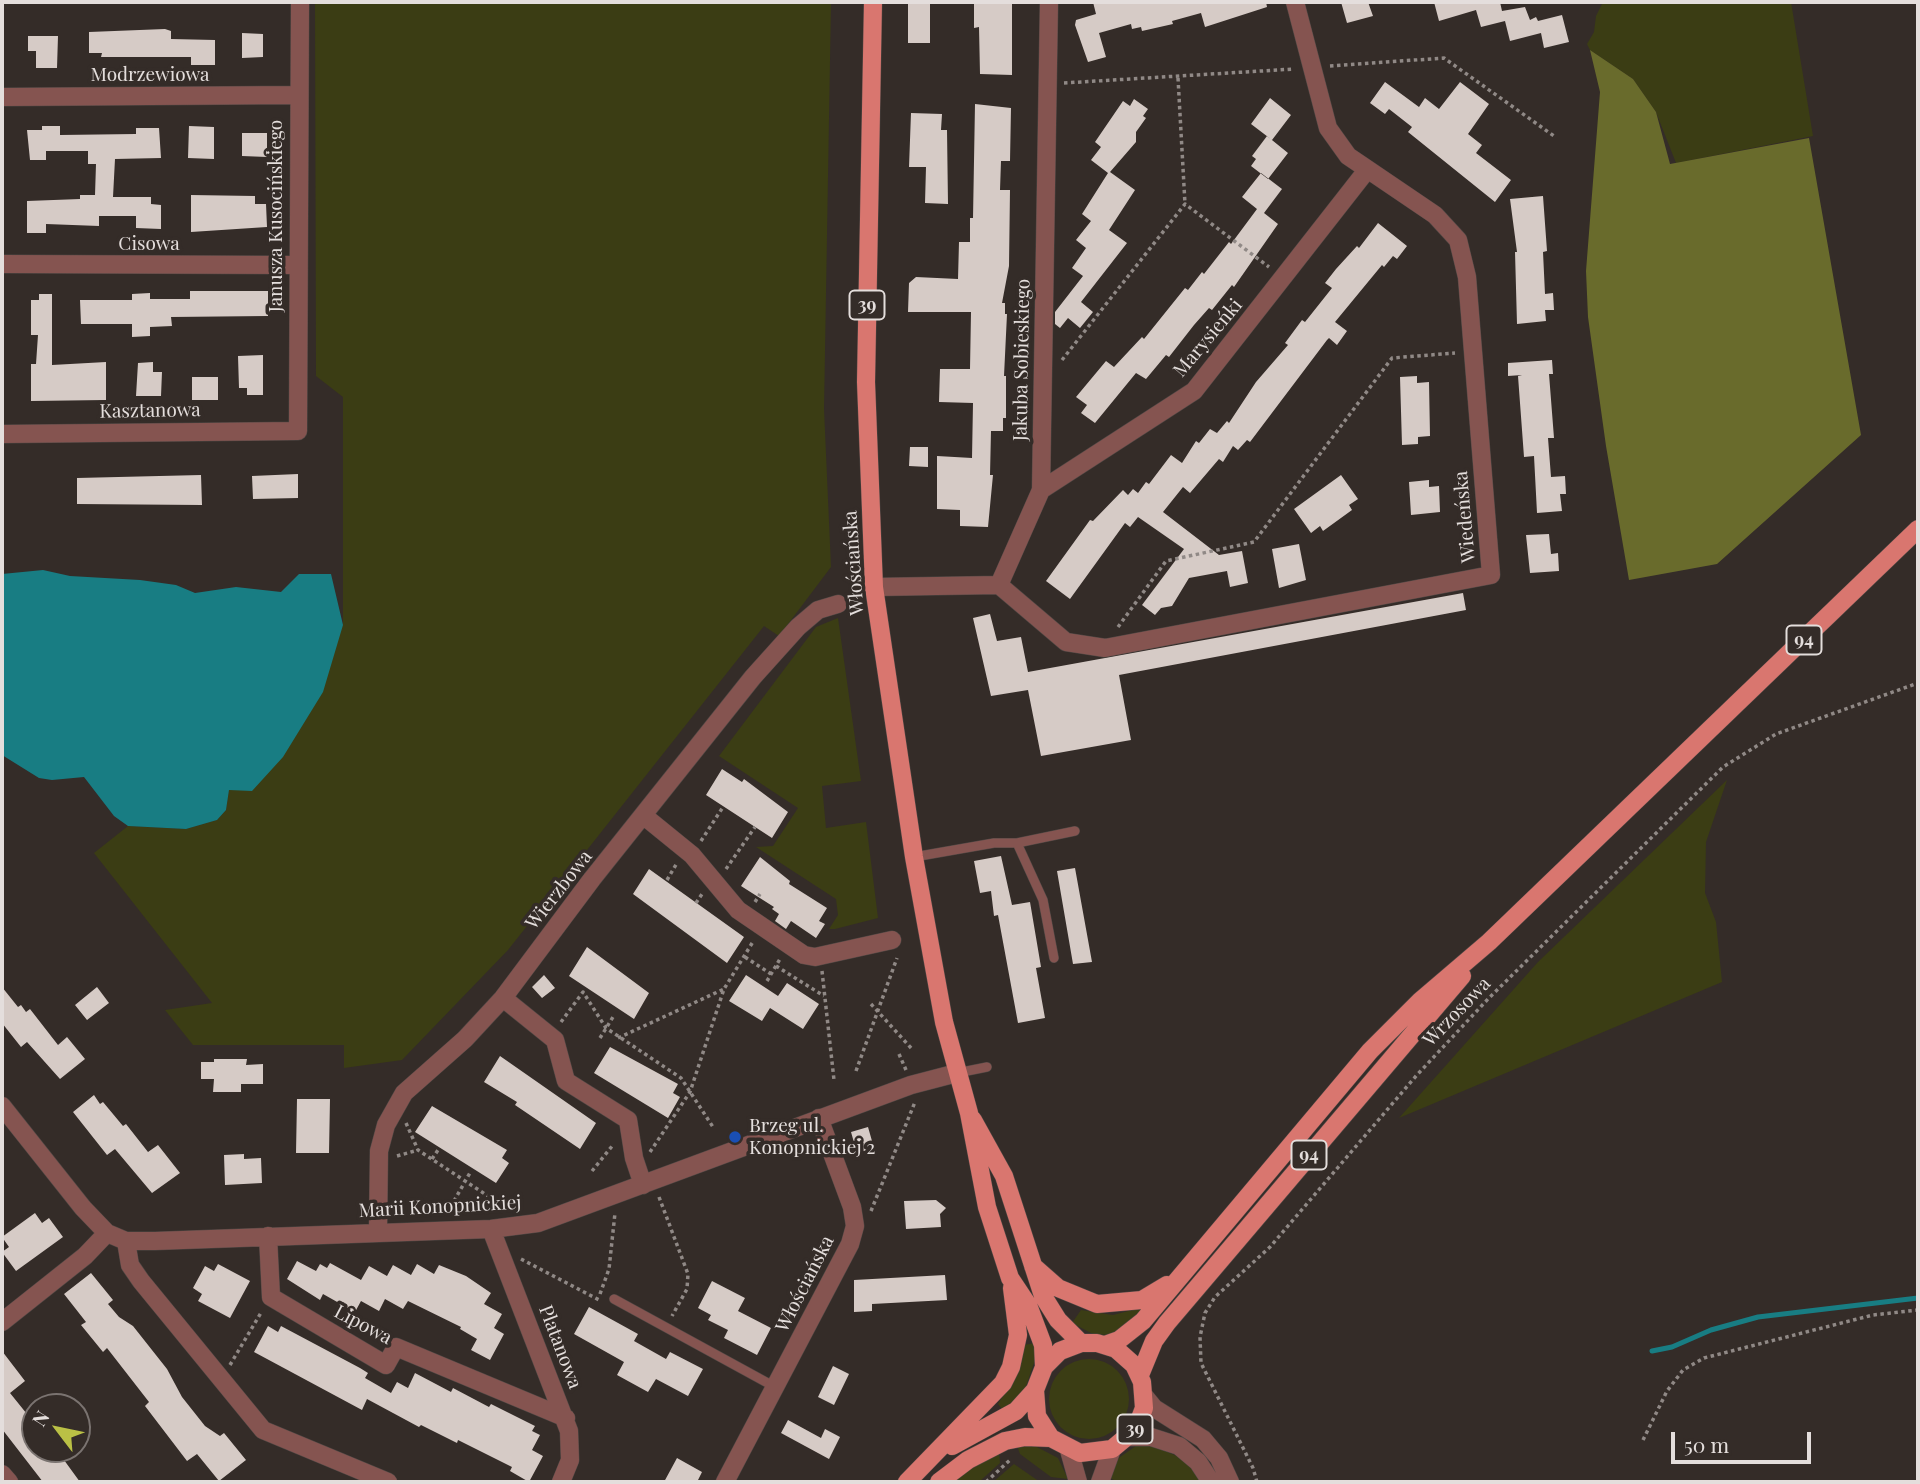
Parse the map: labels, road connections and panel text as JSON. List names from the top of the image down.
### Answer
{
  "streets": {
    "main road": ["39", "Włościańska", "94"],
    "street": [
      "Modrzewiowa",
      "Janusza Kusocińskiego",
      "Cisowa",
      "Marysieńki",
      "Jakuba Sobieskiego",
      "Kasztanowa",
      "Wiedeńska",
      "Wierzbowa",
      "Marii Konopnickiej",
      "Lipowa",
      "Platanowa"
    ],
    "path": ["Wrzosowa"]
  },
  "crossings": [
    ["Modrzewiowa", "Janusza Kusocińskiego"],
    ["Janusza Kusocińskiego", "Cisowa"],
    ["Janusza Kusocińskiego", "Kasztanowa"],
    ["39", "Włościańska"],
    ["39", "94"],
    ["Marysieńki", "Jakuba Sobieskiego"],
    ["Marysieńki", "Wiedeńska"],
    ["Jakuba Sobieskiego", "Wiedeńska"],
    ["Włościańska", "94"],
    ["Włościańska", "Marii Konopnickiej"],
    ["Wierzbowa", "Marii Konopnickiej"],
    ["Marii Konopnickiej", "Platanowa"],
    ["Lipowa", "Platanowa"]
  ],
  "places": ["Brzeg ul. Konopnickiej 2"],
  "scale_bar": "50 m",
  "north": "top left"
}
